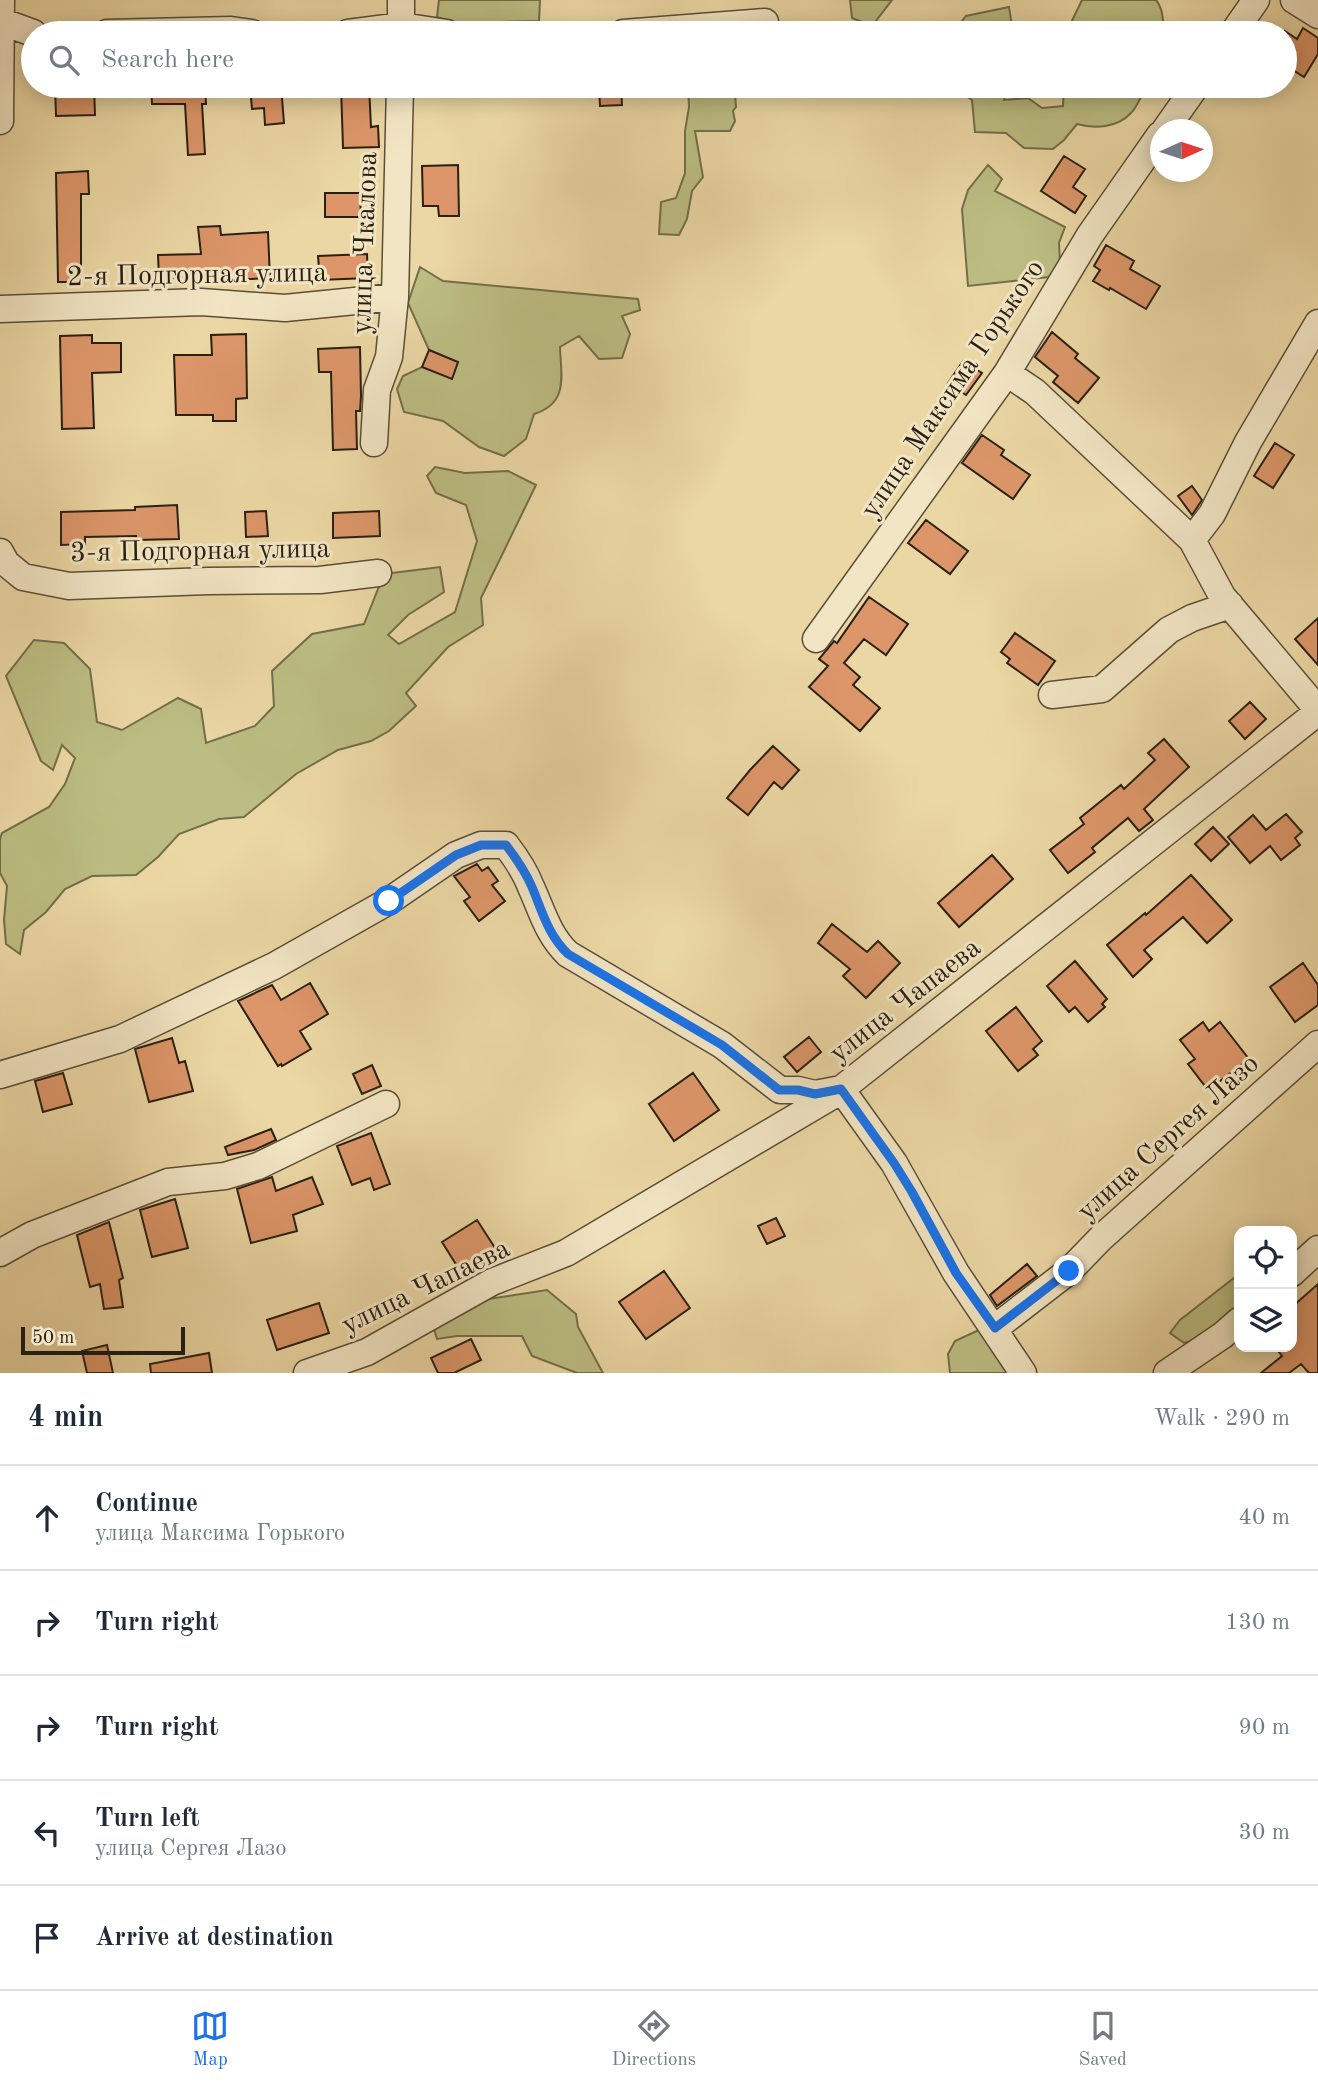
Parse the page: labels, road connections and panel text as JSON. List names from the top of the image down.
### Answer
{
  "streets": {
    "street": [
      "улица Чкалова",
      "2-я Подгорная улица",
      "улица Максима Горького",
      "3-я Подгорная улица",
      "улица Чапаева",
      "улица Сергея Лазо"
    ]
  },
  "crossings": [
    ["улица Чкалова", "2-я Подгорная улица"]
  ],
  "scale_bar": "50 m",
  "north": "right",
  "page": {
    "search": "Search here",
    "scale": "50 m",
    "heading": ["4 min", "Walk · 290 m"],
    "list": [
      ["Continue", "улица Максима Горького", "40 m"],
      ["Turn right", "130 m"],
      ["Turn right", "90 m"],
      ["Turn left", "улица Сергея Лазо", "30 m"],
      "Arrive at destination"
    ],
    "nav": ["Map", "Directions", "Saved"]
  }
}
